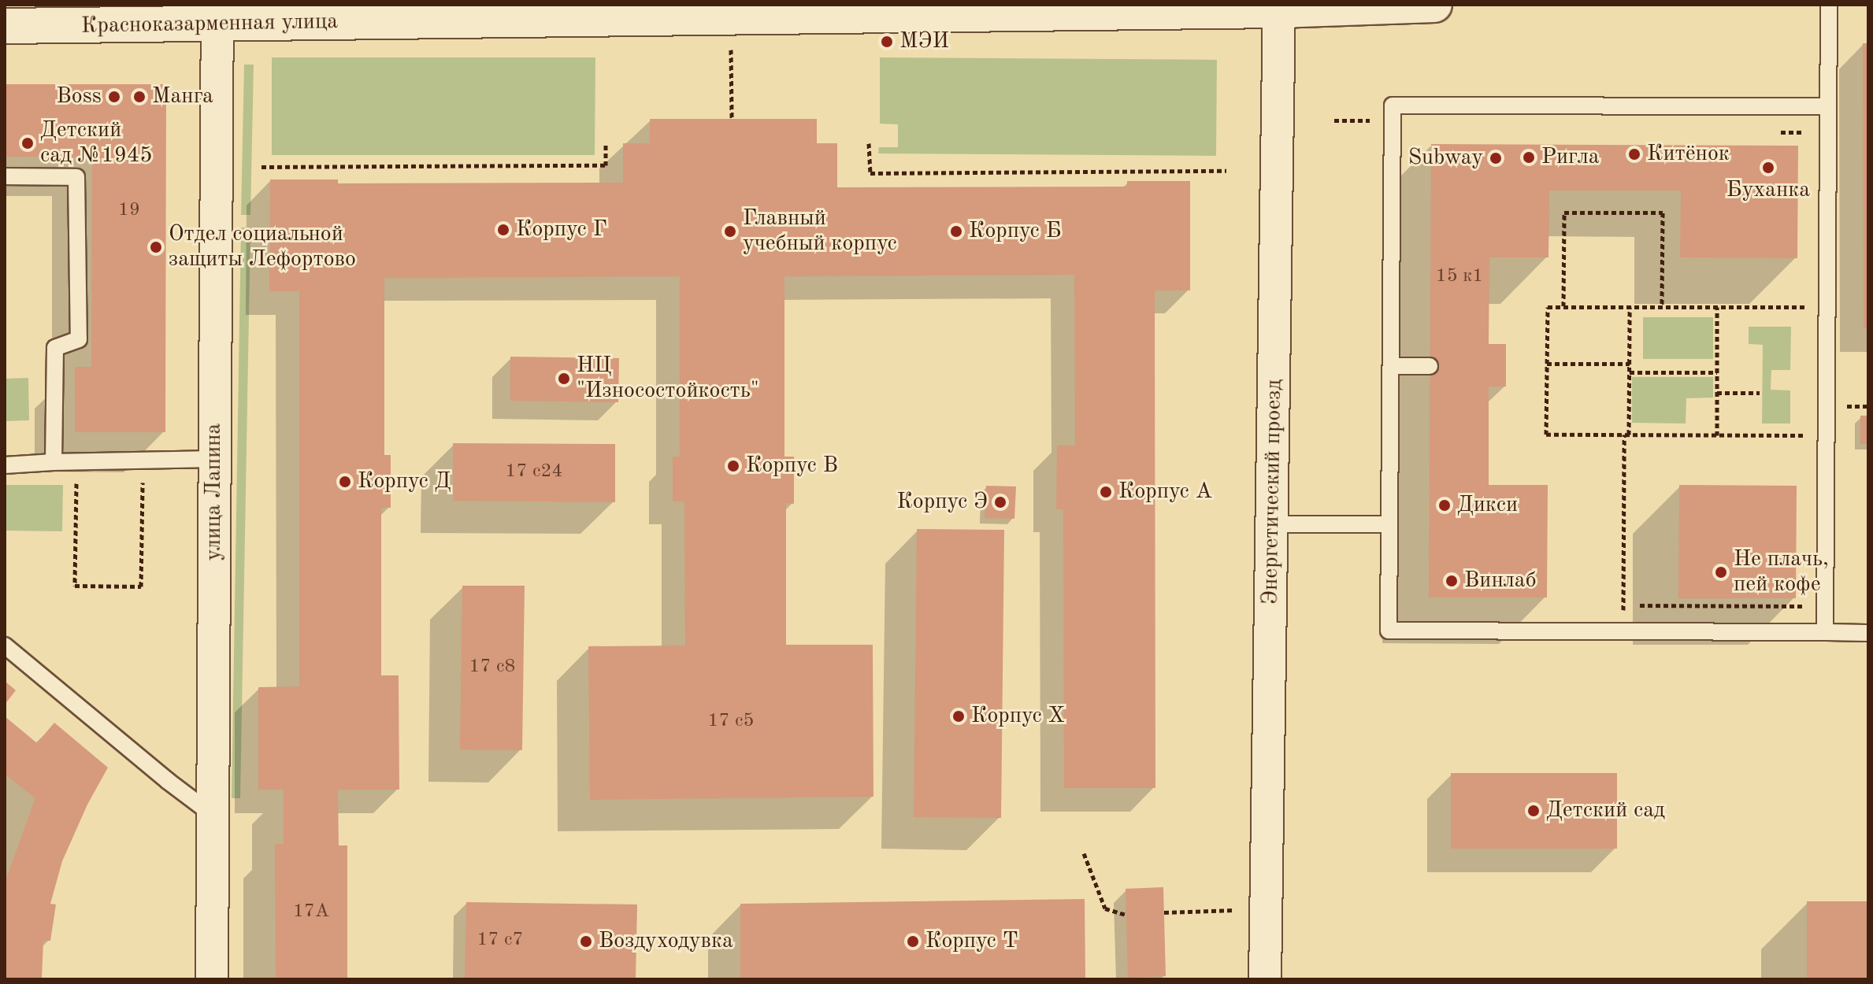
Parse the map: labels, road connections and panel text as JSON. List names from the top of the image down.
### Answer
{
  "streets": {
    "main road": ["Красноказарменная улица"],
    "street": ["улица Лапина", "Энергетический проезд"]
  },
  "crossings": [
    ["Красноказарменная улица", "улица Лапина"],
    ["Красноказарменная улица", "Энергетический проезд"]
  ],
  "places": [
    "МЭИ",
    "Boss",
    "Манга",
    "Детский сад №1945",
    "Китёнок",
    "Ригла",
    "Subway",
    "Буханка",
    "Корпус Г",
    "Главный учебный корпус",
    "Корпус Б",
    "Отдел социальной защиты Лефортово",
    "НЦ \"Износостойкость\"",
    "Корпус В",
    "Корпус Д",
    "Корпус А",
    "Корпус Э",
    "Дикси",
    "Не плачь, пей кофе",
    "Винлаб",
    "Корпус Х",
    "Детский сад",
    "Воздуходувка",
    "Корпус Т"
  ],
  "house_numbers": [
    "19",
    "15 к1",
    "17 с24",
    "17 с8",
    "17 с5",
    "17А",
    "17 с7"
  ]
}
